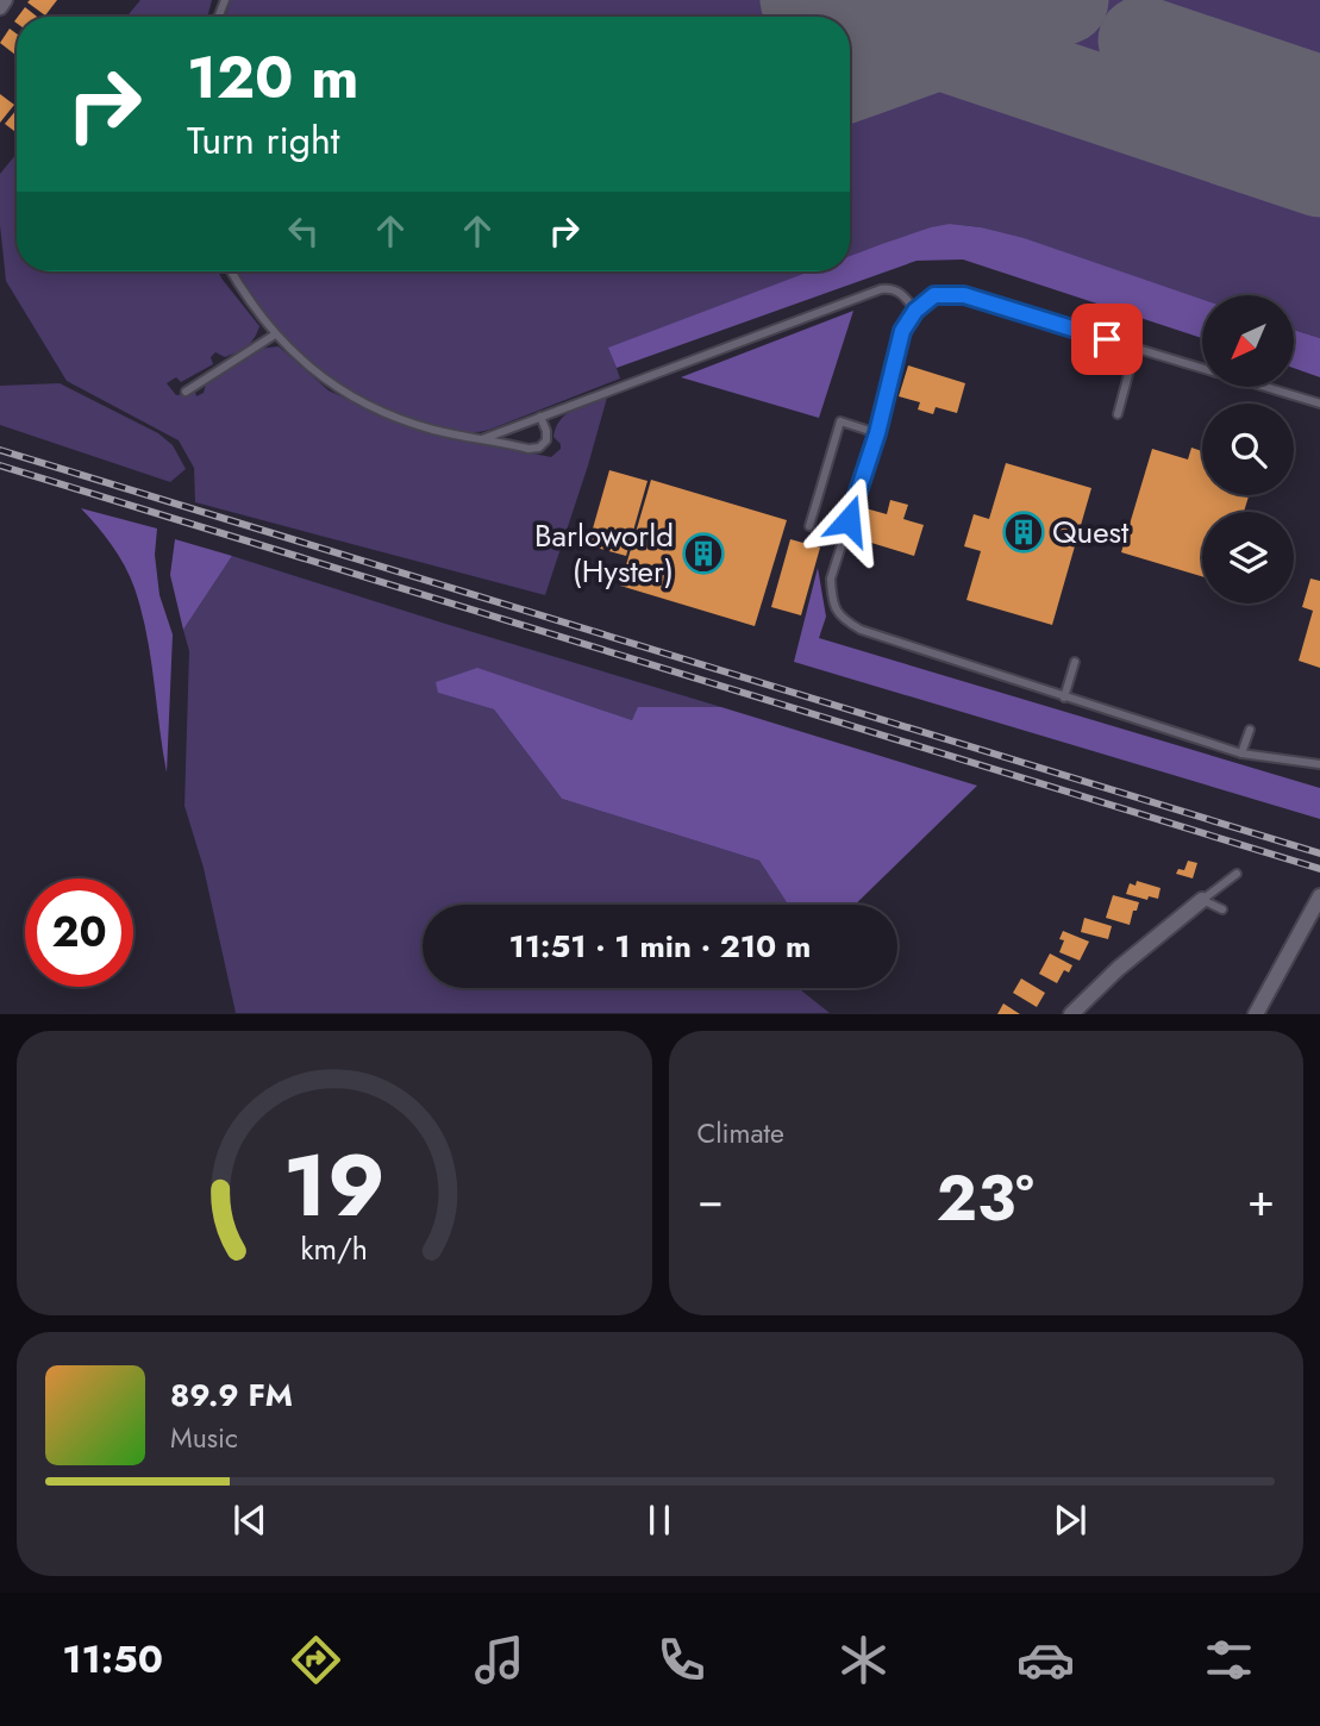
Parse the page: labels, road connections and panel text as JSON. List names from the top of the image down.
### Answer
{
  "places": {
    "building": ["Quest", "Barloworld (Hyster)"]
  },
  "north": "bottom left",
  "page": {
    "turn": ["120 m", "Turn right"],
    "limit": "20",
    "trip": "11:51 · 1 min · 210 m",
    "tile": "Climate",
    "heat": ["−", "23°", "+"],
    "song": ["89.9 FM", "Music"],
    "tabs": "11:50",
    "gauge": ["19", "km/h"]
  }
}
